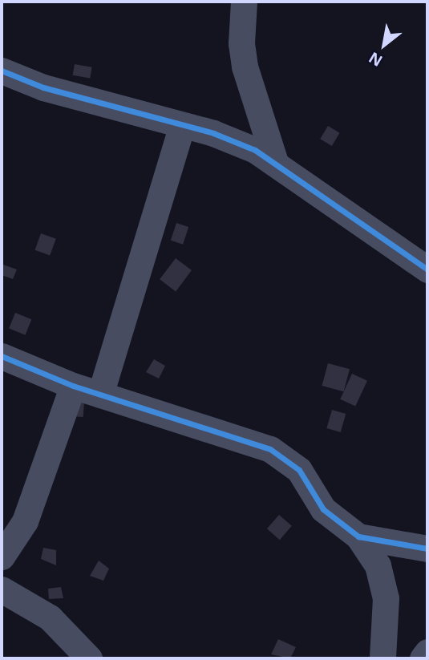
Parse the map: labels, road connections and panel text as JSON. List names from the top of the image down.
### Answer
{
  "north": "bottom left"
}
